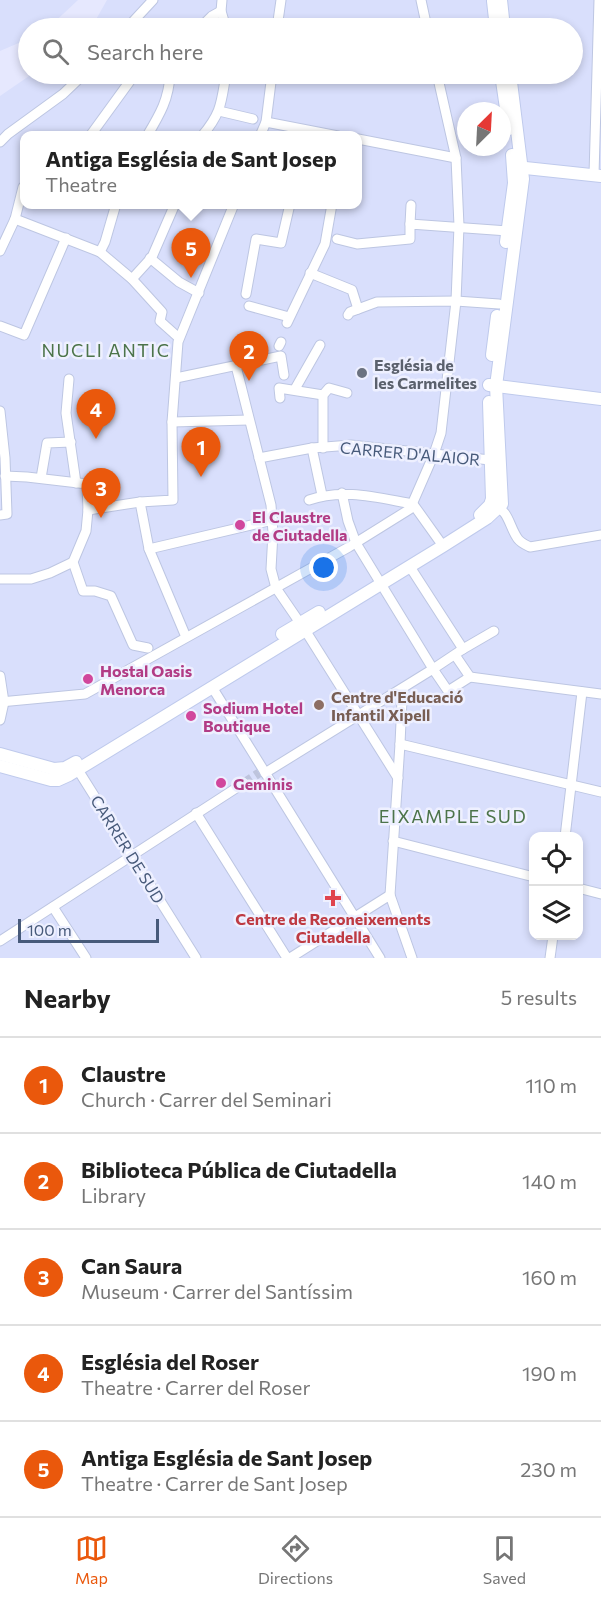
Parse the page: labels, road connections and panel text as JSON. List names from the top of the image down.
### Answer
{
  "streets": {
    "street": ["CARRER D'ALAIOR", "CARRER DE SUD"]
  },
  "districts": ["NUCLI ANTIC", "EIXAMPLE SUD"],
  "places": {
    "other": [
      "Església de les Carmelites",
      "El Claustre de Ciutadella",
      "Hostal Oasis Menorca",
      "Centre d'Educació Infantil Xipell",
      "Sodium Hotel Boutique",
      "Geminis"
    ],
    "health": ["Centre de Reconeixements Ciutadella"]
  },
  "scale_bar": "100 m",
  "north": "top right",
  "page": {
    "search": "Search here",
    "popup": ["Antiga Església de Sant Josep", "Theatre"],
    "pins": [
      "5",
      "2",
      "4",
      "1",
      "3"
    ],
    "scale": "100 m",
    "heading": ["Nearby", "5 results"],
    "list": [
      {
        "mark": "1",
        "name": "Claustre",
        "note": "Church · Carrer del Seminari",
        "value": "110 m"
      },
      {
        "mark": "2",
        "name": "Biblioteca Pública de Ciutadella",
        "note": "Library",
        "value": "140 m"
      },
      {
        "mark": "3",
        "name": "Can Saura",
        "note": "Museum · Carrer del Santíssim",
        "value": "160 m"
      },
      {
        "mark": "4",
        "name": "Església del Roser",
        "note": "Theatre · Carrer del Roser",
        "value": "190 m"
      },
      {
        "mark": "5",
        "name": "Antiga Església de Sant Josep",
        "note": "Theatre · Carrer de Sant Josep",
        "value": "230 m"
      }
    ],
    "nav": ["Map", "Directions", "Saved"]
  }
}
